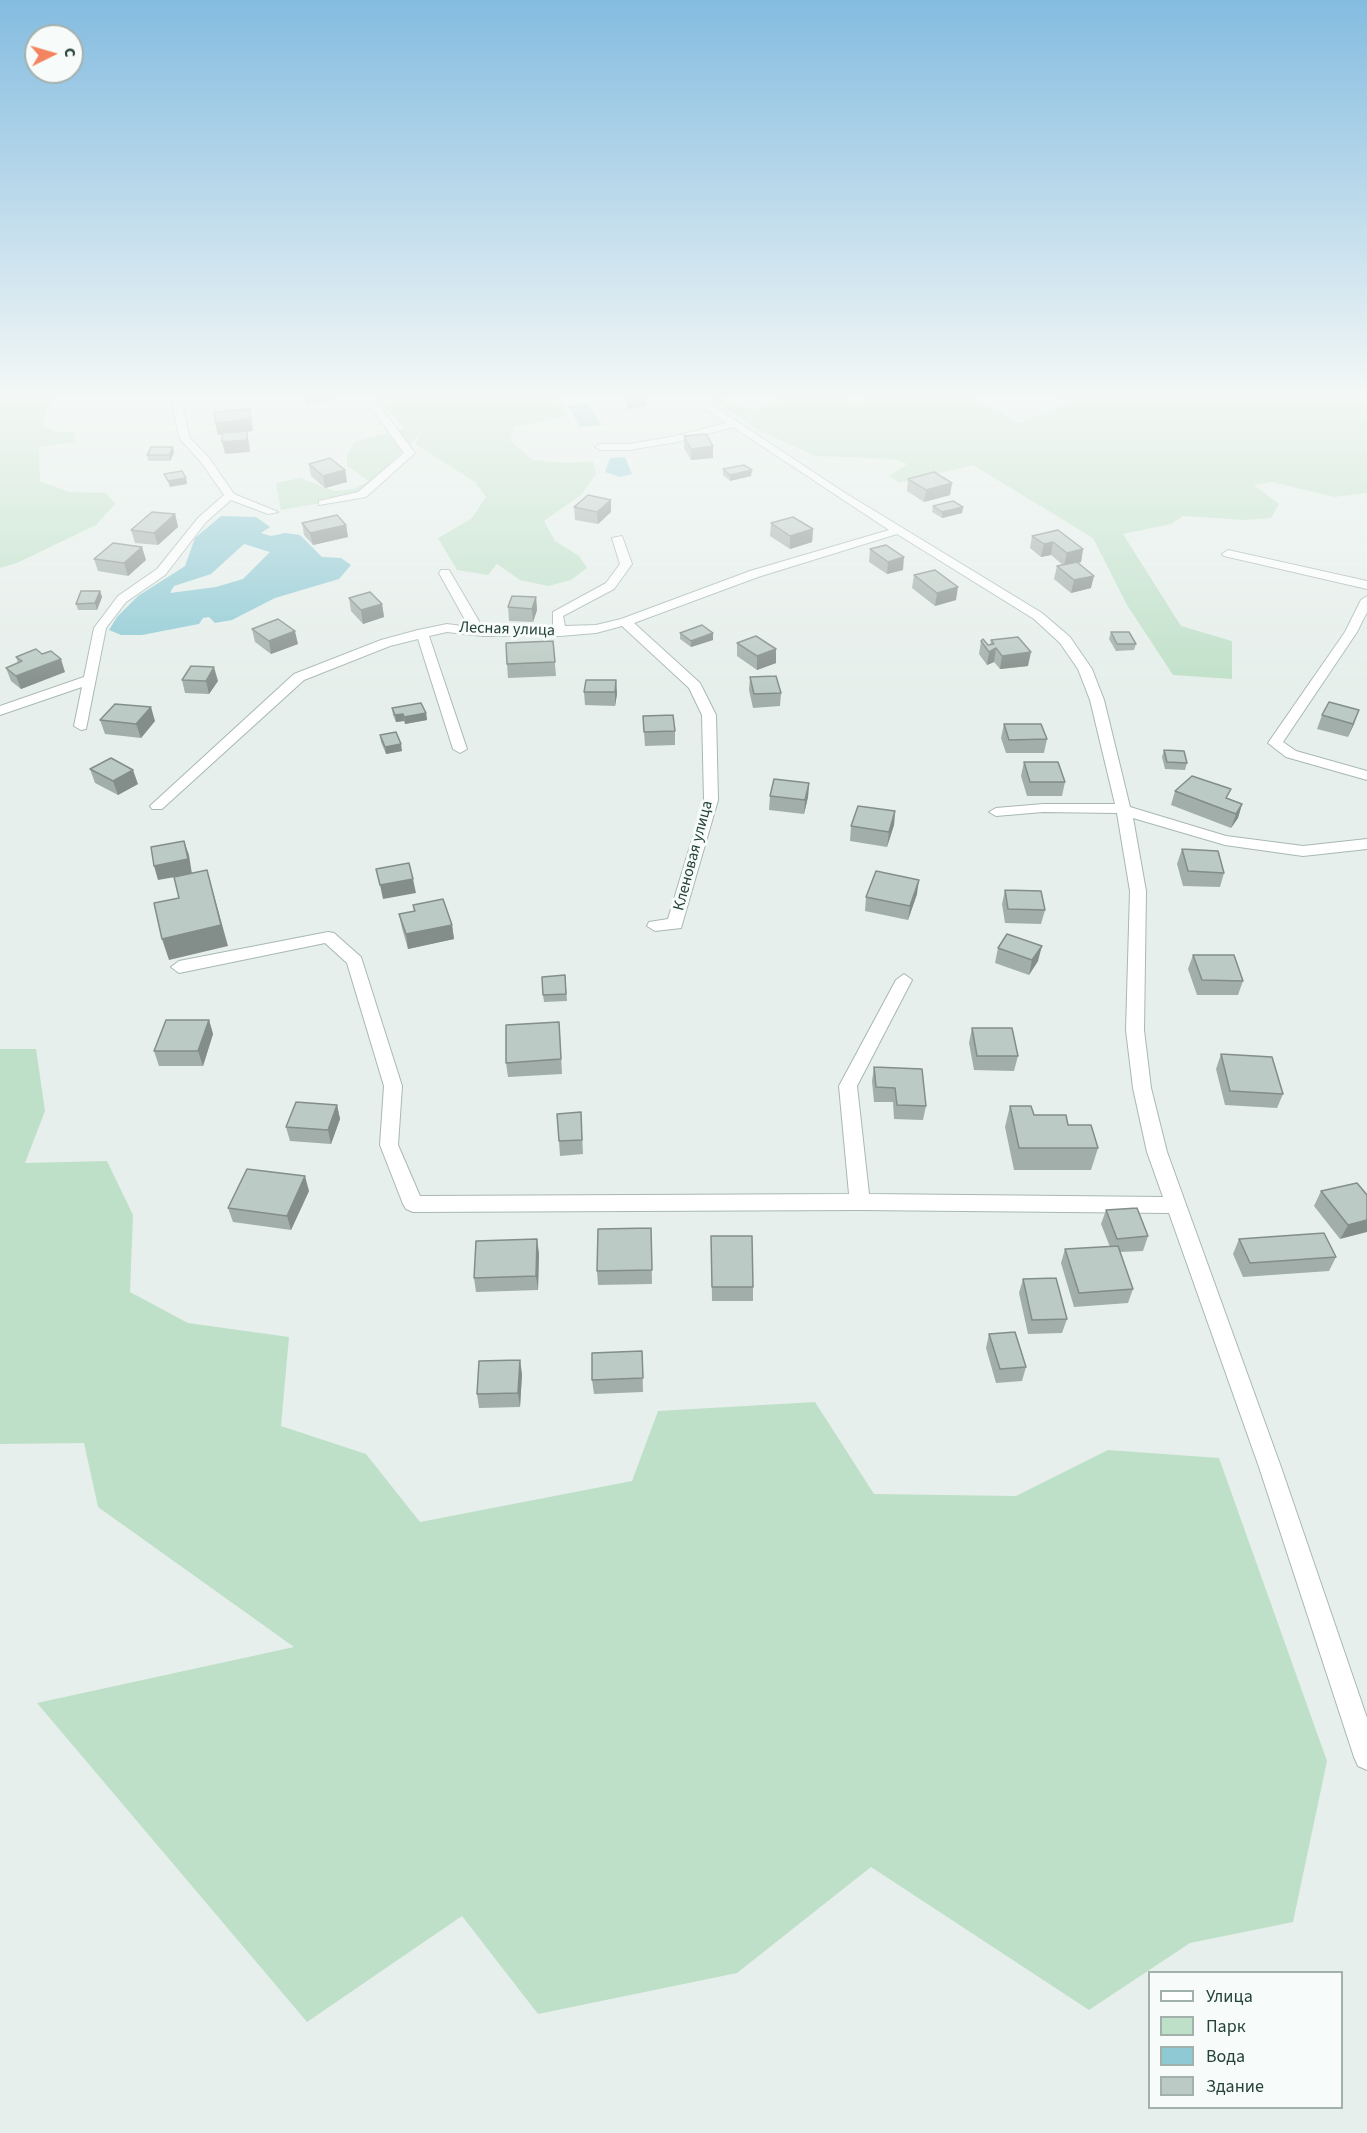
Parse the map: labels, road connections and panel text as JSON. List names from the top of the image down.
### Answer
{
  "streets": {
    "street": ["Лесная улица", "Кленовая улица"]
  },
  "crossings": [
    ["Лесная улица", "Кленовая улица"]
  ],
  "legend": [
    "Улица",
    "Парк",
    "Вода",
    "Здание"
  ],
  "north": "right"
}
